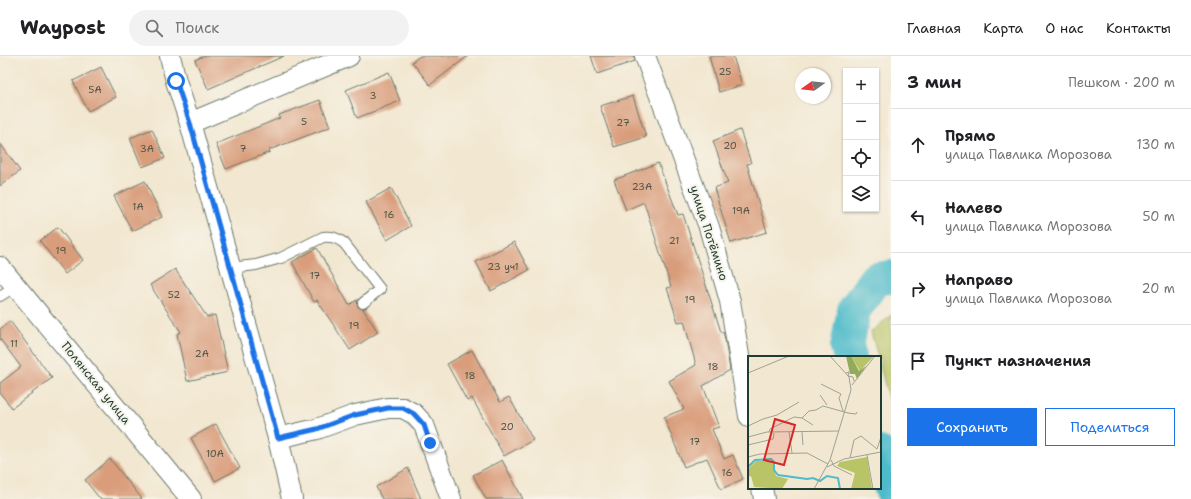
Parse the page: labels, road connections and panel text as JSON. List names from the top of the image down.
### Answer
{
  "streets": {
    "street": ["улица Потёмино", "Полянская улица"]
  },
  "house_numbers": [
    "25",
    "5А",
    "3",
    "5",
    "27",
    "20",
    "3А",
    "7",
    "23А",
    "1А",
    "19А",
    "16",
    "21",
    "19",
    "23 уч1",
    "17",
    "52",
    "19",
    "19",
    "11",
    "2А",
    "18",
    "18",
    "20",
    "17",
    "10А",
    "16"
  ],
  "north": "left",
  "page": {
    "header": "Waypost",
    "search": "Поиск",
    "nav": [
      "Главная",
      "Карта",
      "О нас",
      "Контакты"
    ],
    "heading": ["3 мин", "Пешком · 200 m"],
    "map_buttons": ["+", "−"],
    "list": [
      ["Прямо", "улица Павлика Морозова", "130 m"],
      ["Налево", "улица Павлика Морозова", "50 m"],
      ["Направо", "улица Павлика Морозова", "20 m"],
      "Пункт назначения"
    ],
    "buttons": ["Сохранить", "Поделиться"]
  }
}
